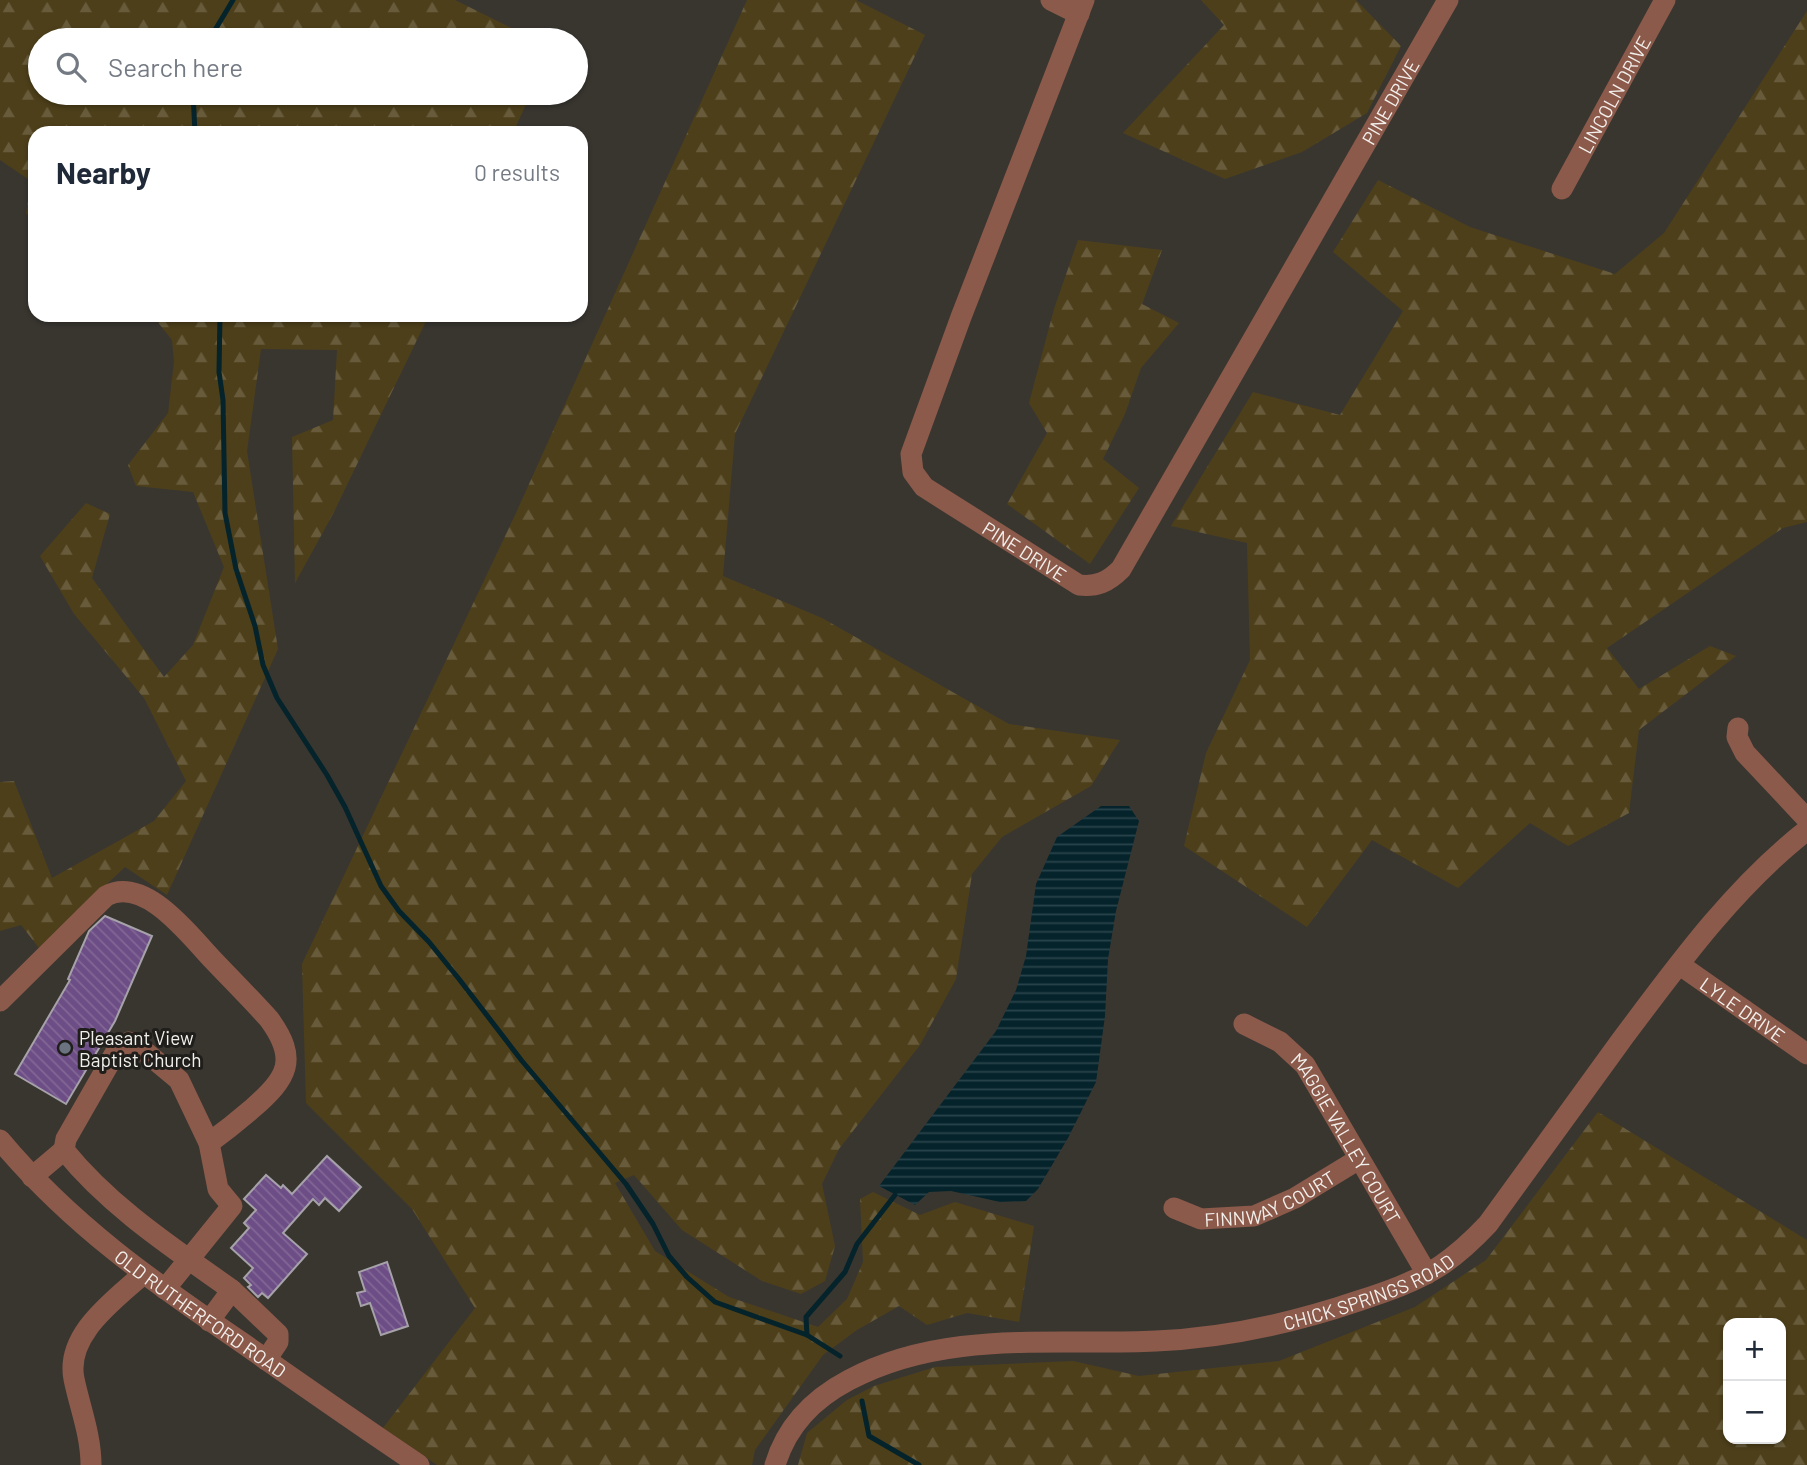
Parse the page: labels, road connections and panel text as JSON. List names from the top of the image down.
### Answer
{
  "streets": {
    "street": [
      "LINCOLN DRIVE",
      "PINE DRIVE",
      "LYLE DRIVE",
      "MAGGIE VALLEY COURT",
      "FINNWAY COURT",
      "CHICK SPRINGS ROAD",
      "OLD RUTHERFORD ROAD"
    ]
  },
  "crossings": [
    ["LYLE DRIVE", "CHICK SPRINGS ROAD"],
    ["MAGGIE VALLEY COURT", "FINNWAY COURT"],
    ["MAGGIE VALLEY COURT", "CHICK SPRINGS ROAD"]
  ],
  "places": ["Pleasant View Baptist Church"],
  "page": {
    "search": "Search here",
    "heading": ["Nearby", "0 results"],
    "map_buttons": ["+", "−"]
  }
}
